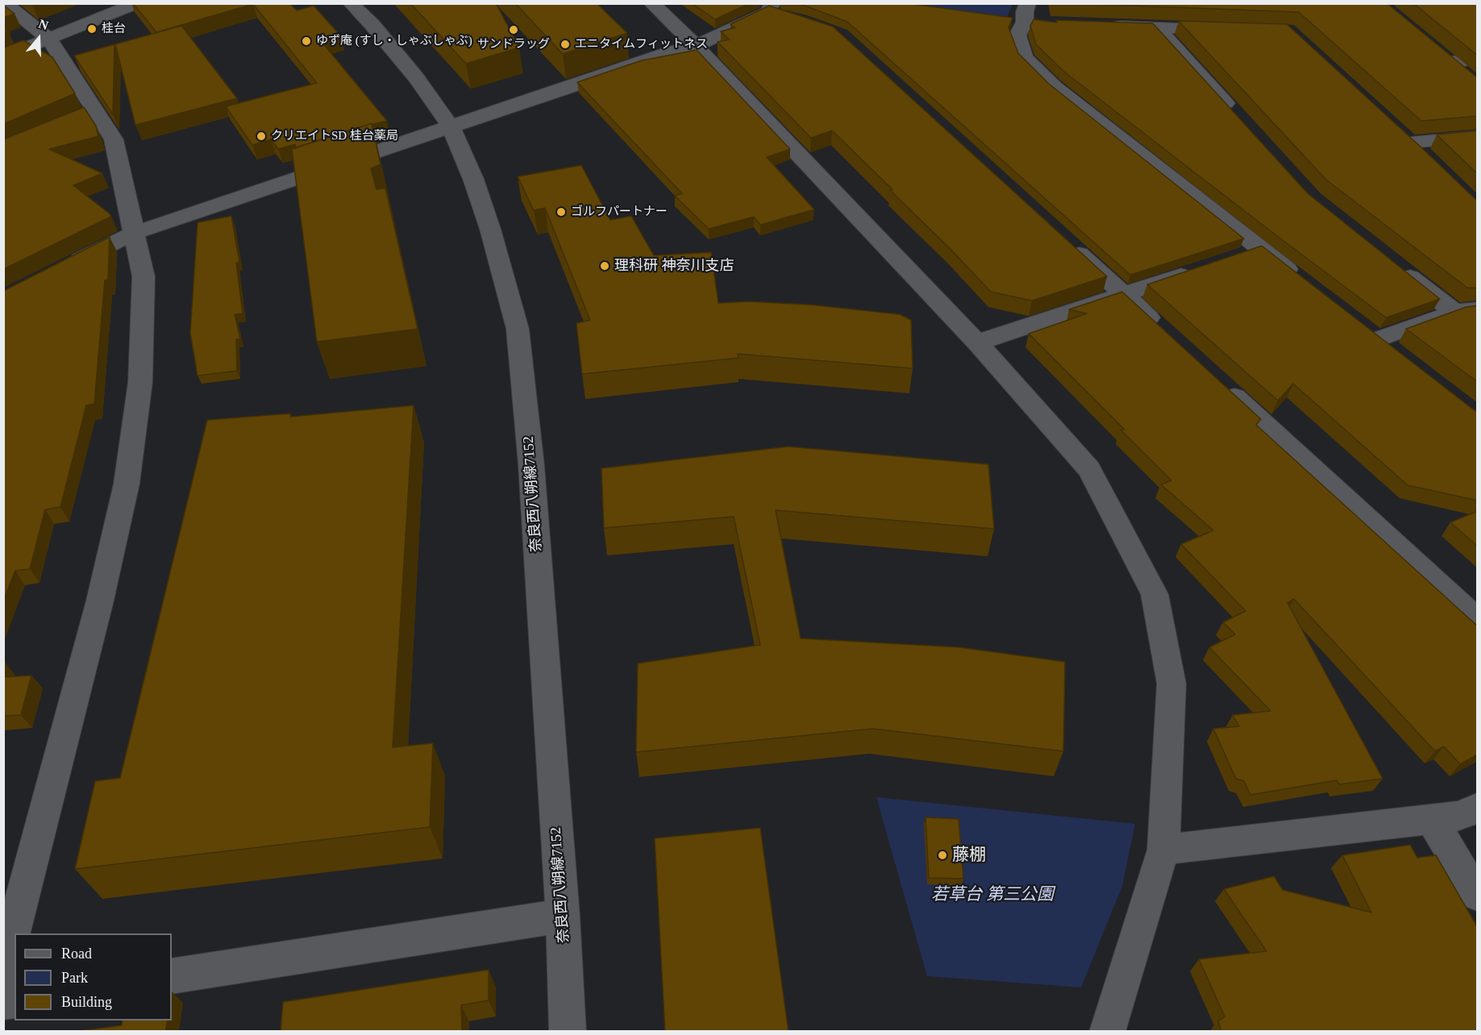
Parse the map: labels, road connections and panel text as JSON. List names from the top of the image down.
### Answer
{
  "streets": {
    "street": ["奈良西八朔線7152"]
  },
  "parks": ["若草台 第三公園"],
  "places": [
    "桂台",
    "サンドラッグ",
    "ゆず庵 (すし・しゃぶしゃぶ)",
    "エニタイムフィットネス",
    "クリエイトSD 桂台薬局",
    "ゴルフパートナー",
    "理科研 神奈川支店",
    "藤棚"
  ],
  "legend": ["Road", "Park", "Building"],
  "north": "top"
}
